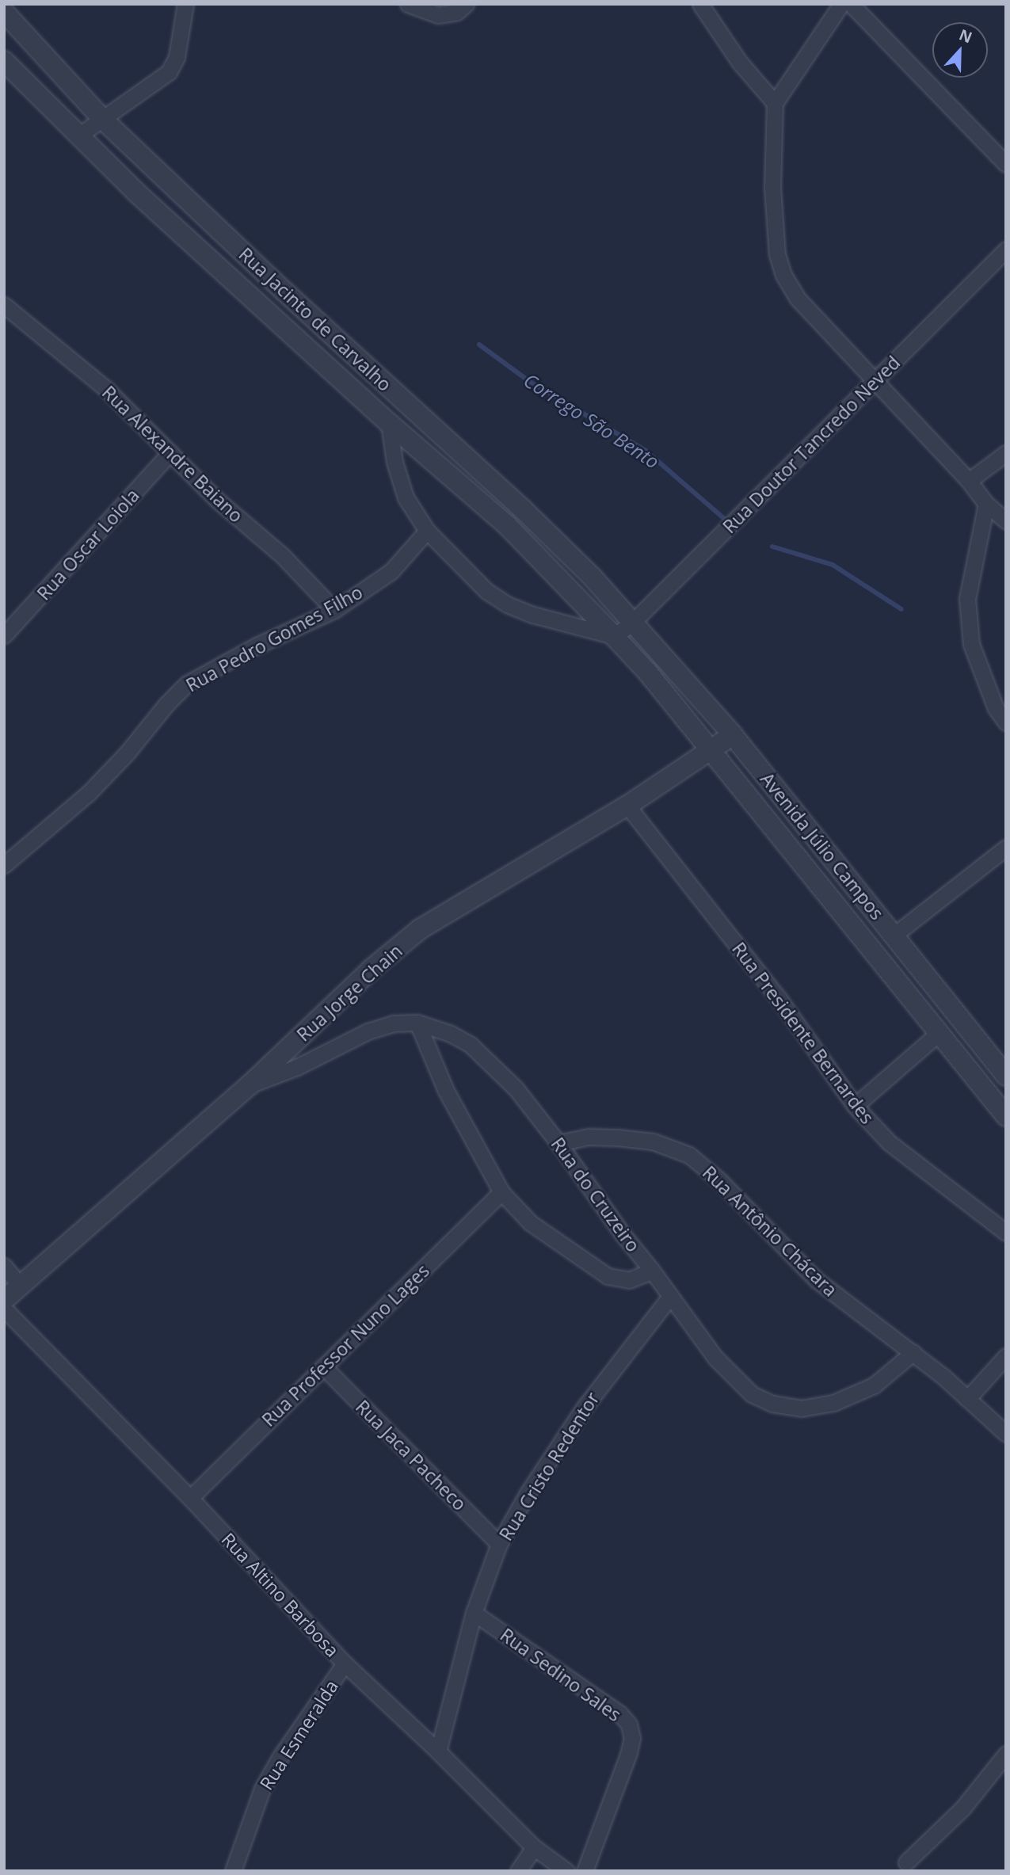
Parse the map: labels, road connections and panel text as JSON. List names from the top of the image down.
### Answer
{
  "streets": {
    "street": [
      "Rua Jacinto de Carvalho",
      "Rua Doutor Tancredo Neved",
      "Rua Alexandre Baiano",
      "Rua Oscar Loiola",
      "Rua Pedro Gomes Filho",
      "Avenida Júlio Campos",
      "Rua Jorge Chain",
      "Rua Presidente Bernardes",
      "Rua do Cruzeiro",
      "Rua Antônio Chácara",
      "Rua Professor Nuno Lages",
      "Rua Jaca Pacheco",
      "Rua Cristo Redentor",
      "Rua Altino Barbosa",
      "Rua Sedino Sales",
      "Rua Esmeralda"
    ]
  },
  "crossings": [
    ["Rua Jacinto de Carvalho", "Rua Doutor Tancredo Neved"],
    ["Rua Jacinto de Carvalho", "Avenida Júlio Campos"],
    ["Rua Doutor Tancredo Neved", "Avenida Júlio Campos"],
    ["Rua Alexandre Baiano", "Rua Oscar Loiola"],
    ["Rua Alexandre Baiano", "Rua Pedro Gomes Filho"],
    ["Avenida Júlio Campos", "Rua Jorge Chain"],
    ["Rua Jorge Chain", "Rua Presidente Bernardes"],
    ["Rua Jorge Chain", "Rua do Cruzeiro"],
    ["Rua do Cruzeiro", "Rua Antônio Chácara"],
    ["Rua do Cruzeiro", "Rua Cristo Redentor"],
    ["Rua Professor Nuno Lages", "Rua Jaca Pacheco"],
    ["Rua Professor Nuno Lages", "Rua Altino Barbosa"],
    ["Rua Jaca Pacheco", "Rua Cristo Redentor"],
    ["Rua Cristo Redentor", "Rua Altino Barbosa"],
    ["Rua Cristo Redentor", "Rua Sedino Sales"],
    ["Rua Altino Barbosa", "Rua Esmeralda"]
  ],
  "water": ["Corrego São Bento"],
  "north": "top"
}
